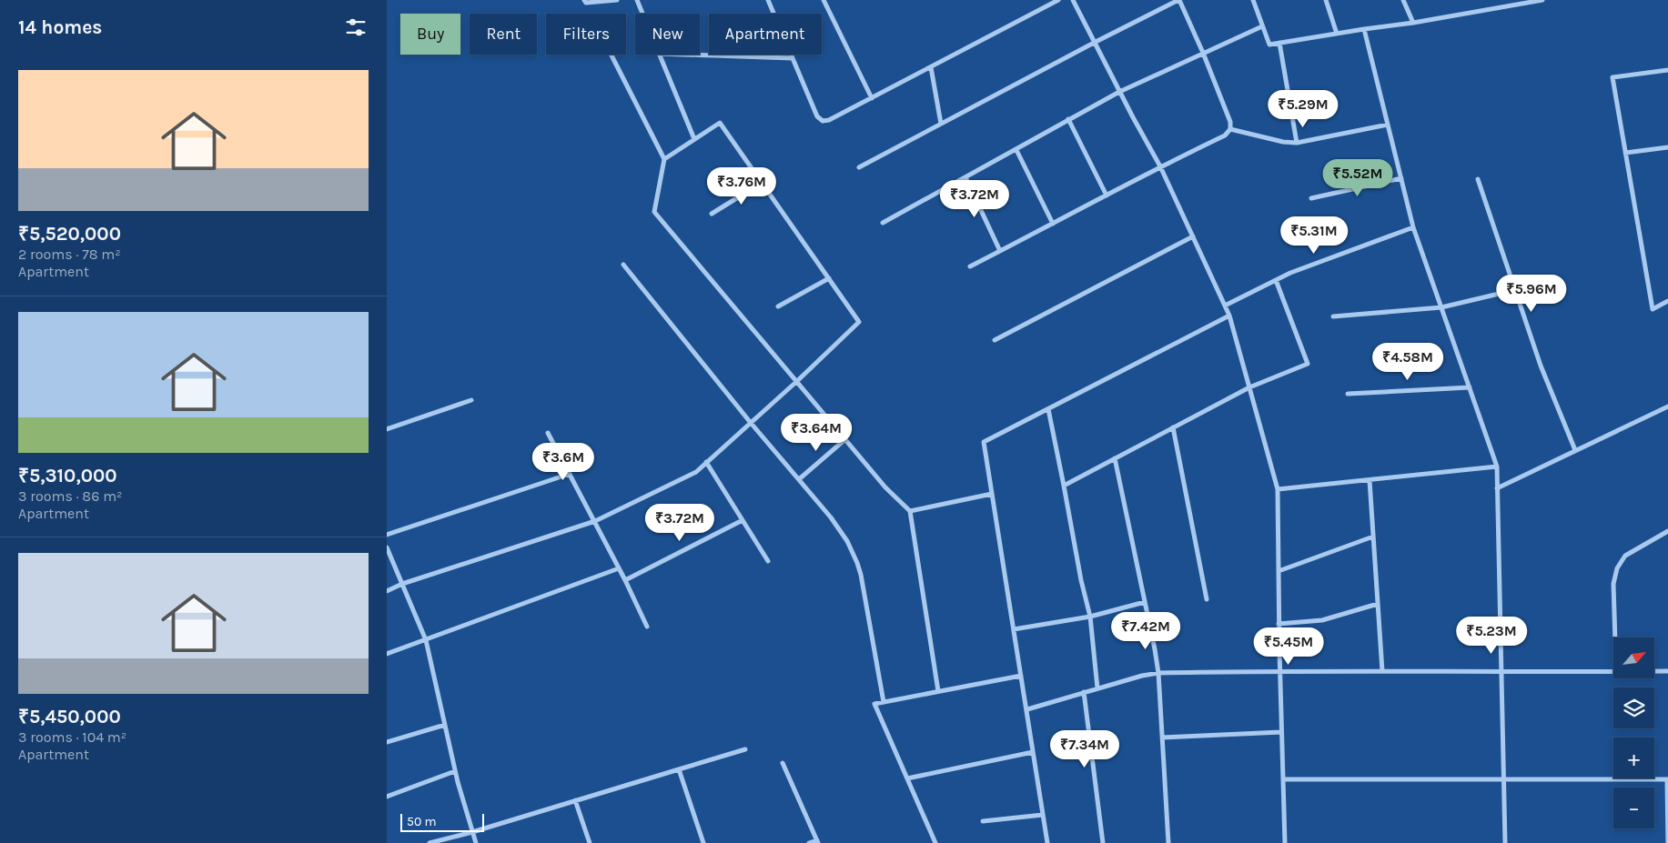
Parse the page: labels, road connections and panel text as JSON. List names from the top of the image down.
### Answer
{
  "scale_bar": "50 m",
  "north": "top right",
  "page": {
    "heading": "14 homes",
    "chip": [
      "Buy",
      "Rent",
      "Filters",
      "New",
      "Apartment"
    ],
    "list": [
      {
        "name": "₹5,520,000",
        "note": "2 rooms · 78 m² · Apartment"
      },
      {
        "name": "₹5,310,000",
        "note": "3 rooms · 86 m² · Apartment"
      },
      {
        "name": "₹5,450,000",
        "note": "3 rooms · 104 m² · Apartment"
      }
    ],
    "price": [
      "₹5.29M",
      "₹5.52M",
      "₹3.76M",
      "₹3.72M",
      "₹5.31M",
      "₹5.96M",
      "₹4.58M",
      "₹3.64M",
      "₹3.6M",
      "₹3.72M",
      "₹7.42M",
      "₹5.23M",
      "₹5.45M",
      "₹7.34M"
    ],
    "map_buttons": ["+", "−"],
    "scale": "50 m"
  }
}
